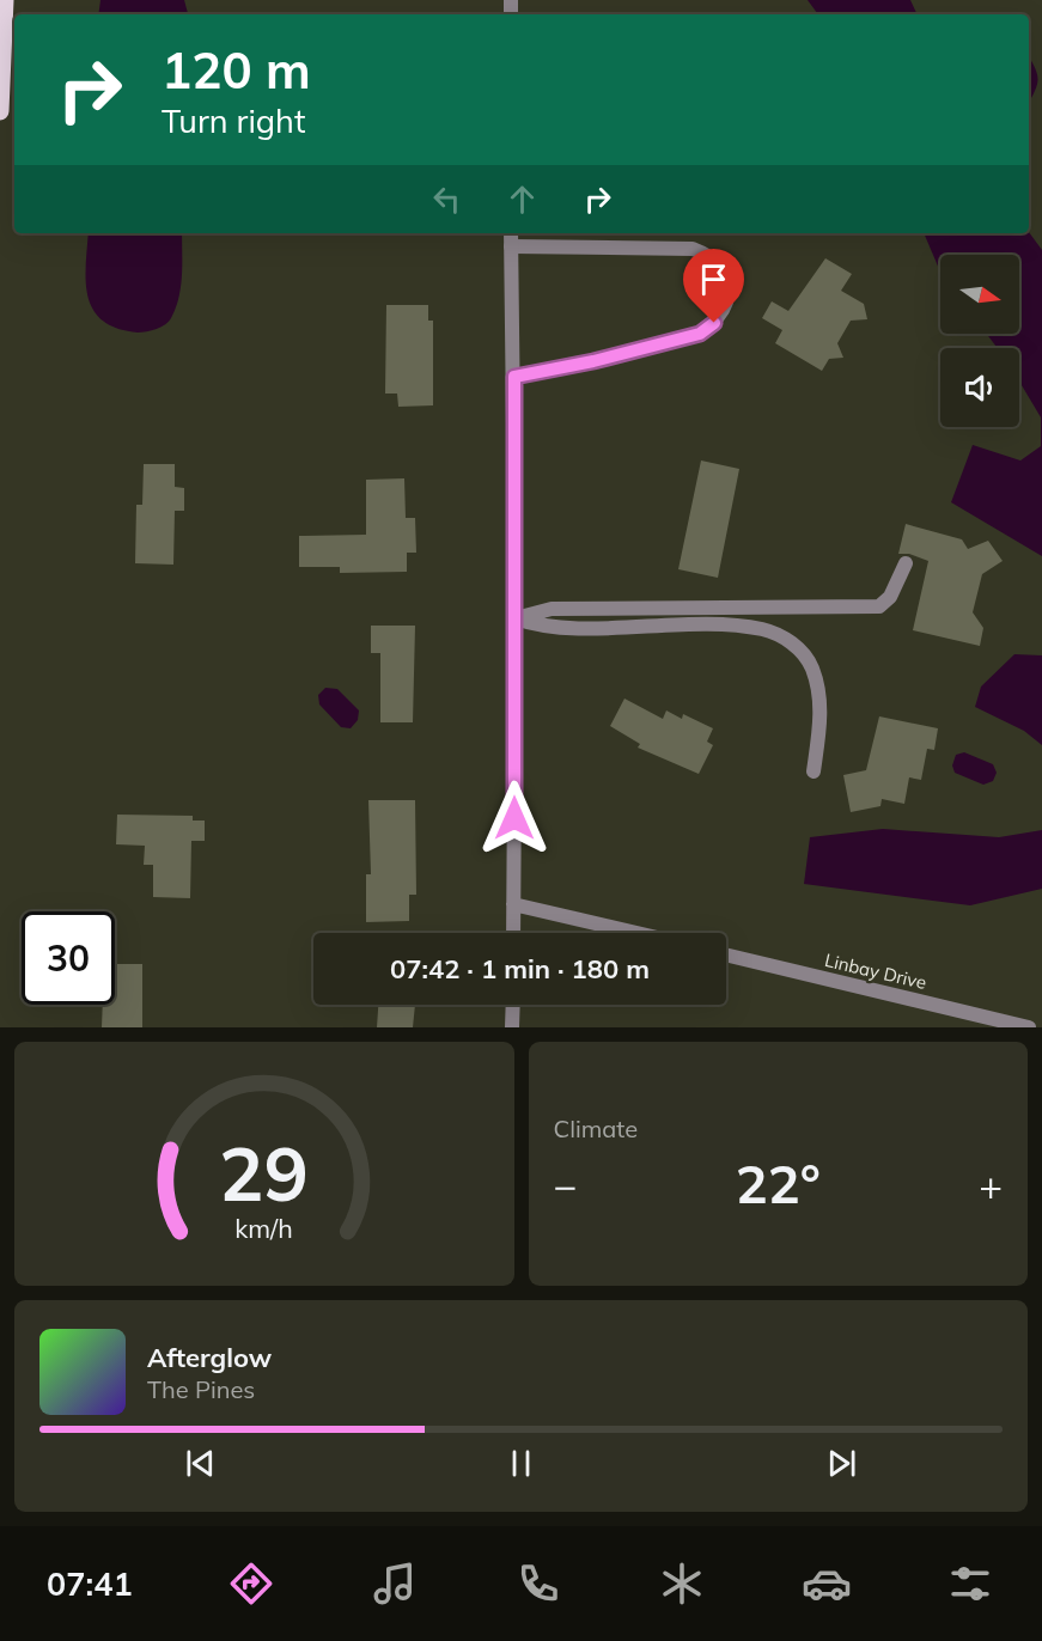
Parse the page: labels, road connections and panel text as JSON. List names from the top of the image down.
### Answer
{
  "streets": {
    "street": ["Linbay Drive"]
  },
  "north": "right",
  "page": {
    "turn": ["120 m", "Turn right"],
    "limit": "30",
    "trip": "07:42 · 1 min · 180 m",
    "tile": "Climate",
    "heat": ["−", "22°", "+"],
    "song": ["Afterglow", "The Pines"],
    "tabs": "07:41",
    "gauge": ["29", "km/h"]
  }
}
